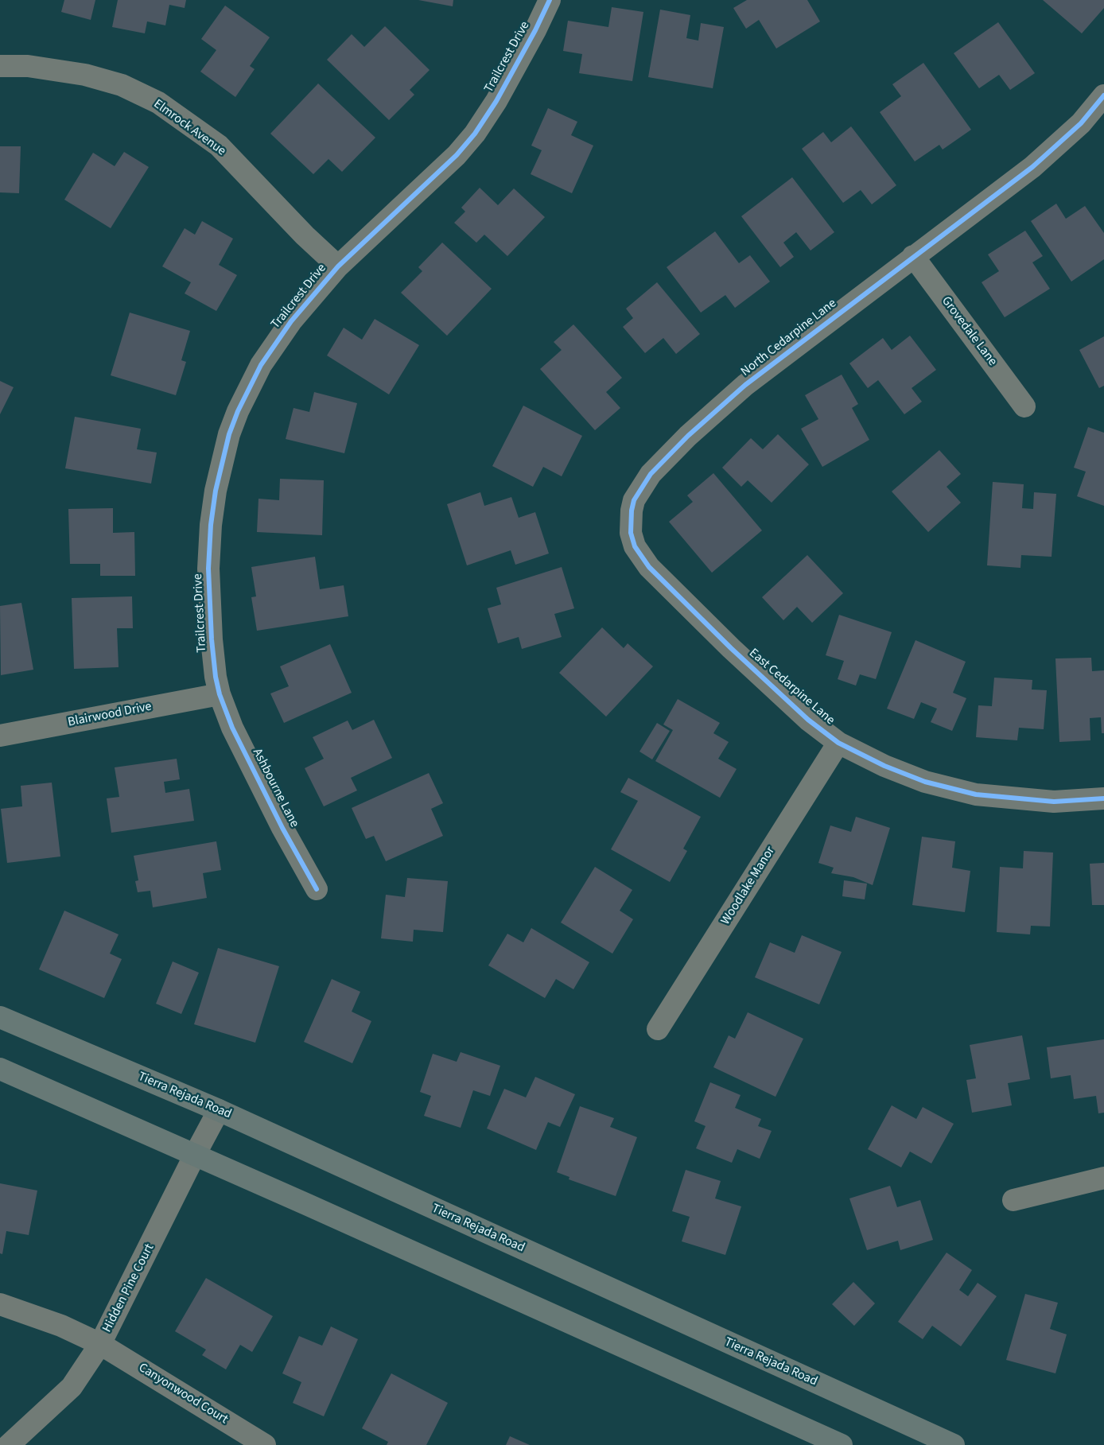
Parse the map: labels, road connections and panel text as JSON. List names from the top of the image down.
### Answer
{
  "streets": {
    "main road": ["Tierra Rejada Road"],
    "street": [
      "Trailcrest Drive",
      "Elmrock Avenue",
      "Grovedale Lane",
      "North Cedarpine Lane",
      "East Cedarpine Lane",
      "Blairwood Drive",
      "Ashbourne Lane",
      "Woodlake Manor",
      "Hidden Pine Court",
      "Canyonwood Court"
    ]
  },
  "crossings": [
    ["Trailcrest Drive", "Elmrock Avenue"],
    ["Trailcrest Drive", "Blairwood Drive"],
    ["Trailcrest Drive", "Ashbourne Lane"],
    ["Grovedale Lane", "North Cedarpine Lane"],
    ["North Cedarpine Lane", "East Cedarpine Lane"],
    ["East Cedarpine Lane", "Woodlake Manor"],
    ["Blairwood Drive", "Ashbourne Lane"],
    ["Tierra Rejada Road", "Hidden Pine Court"],
    ["Hidden Pine Court", "Canyonwood Court"]
  ]
}
